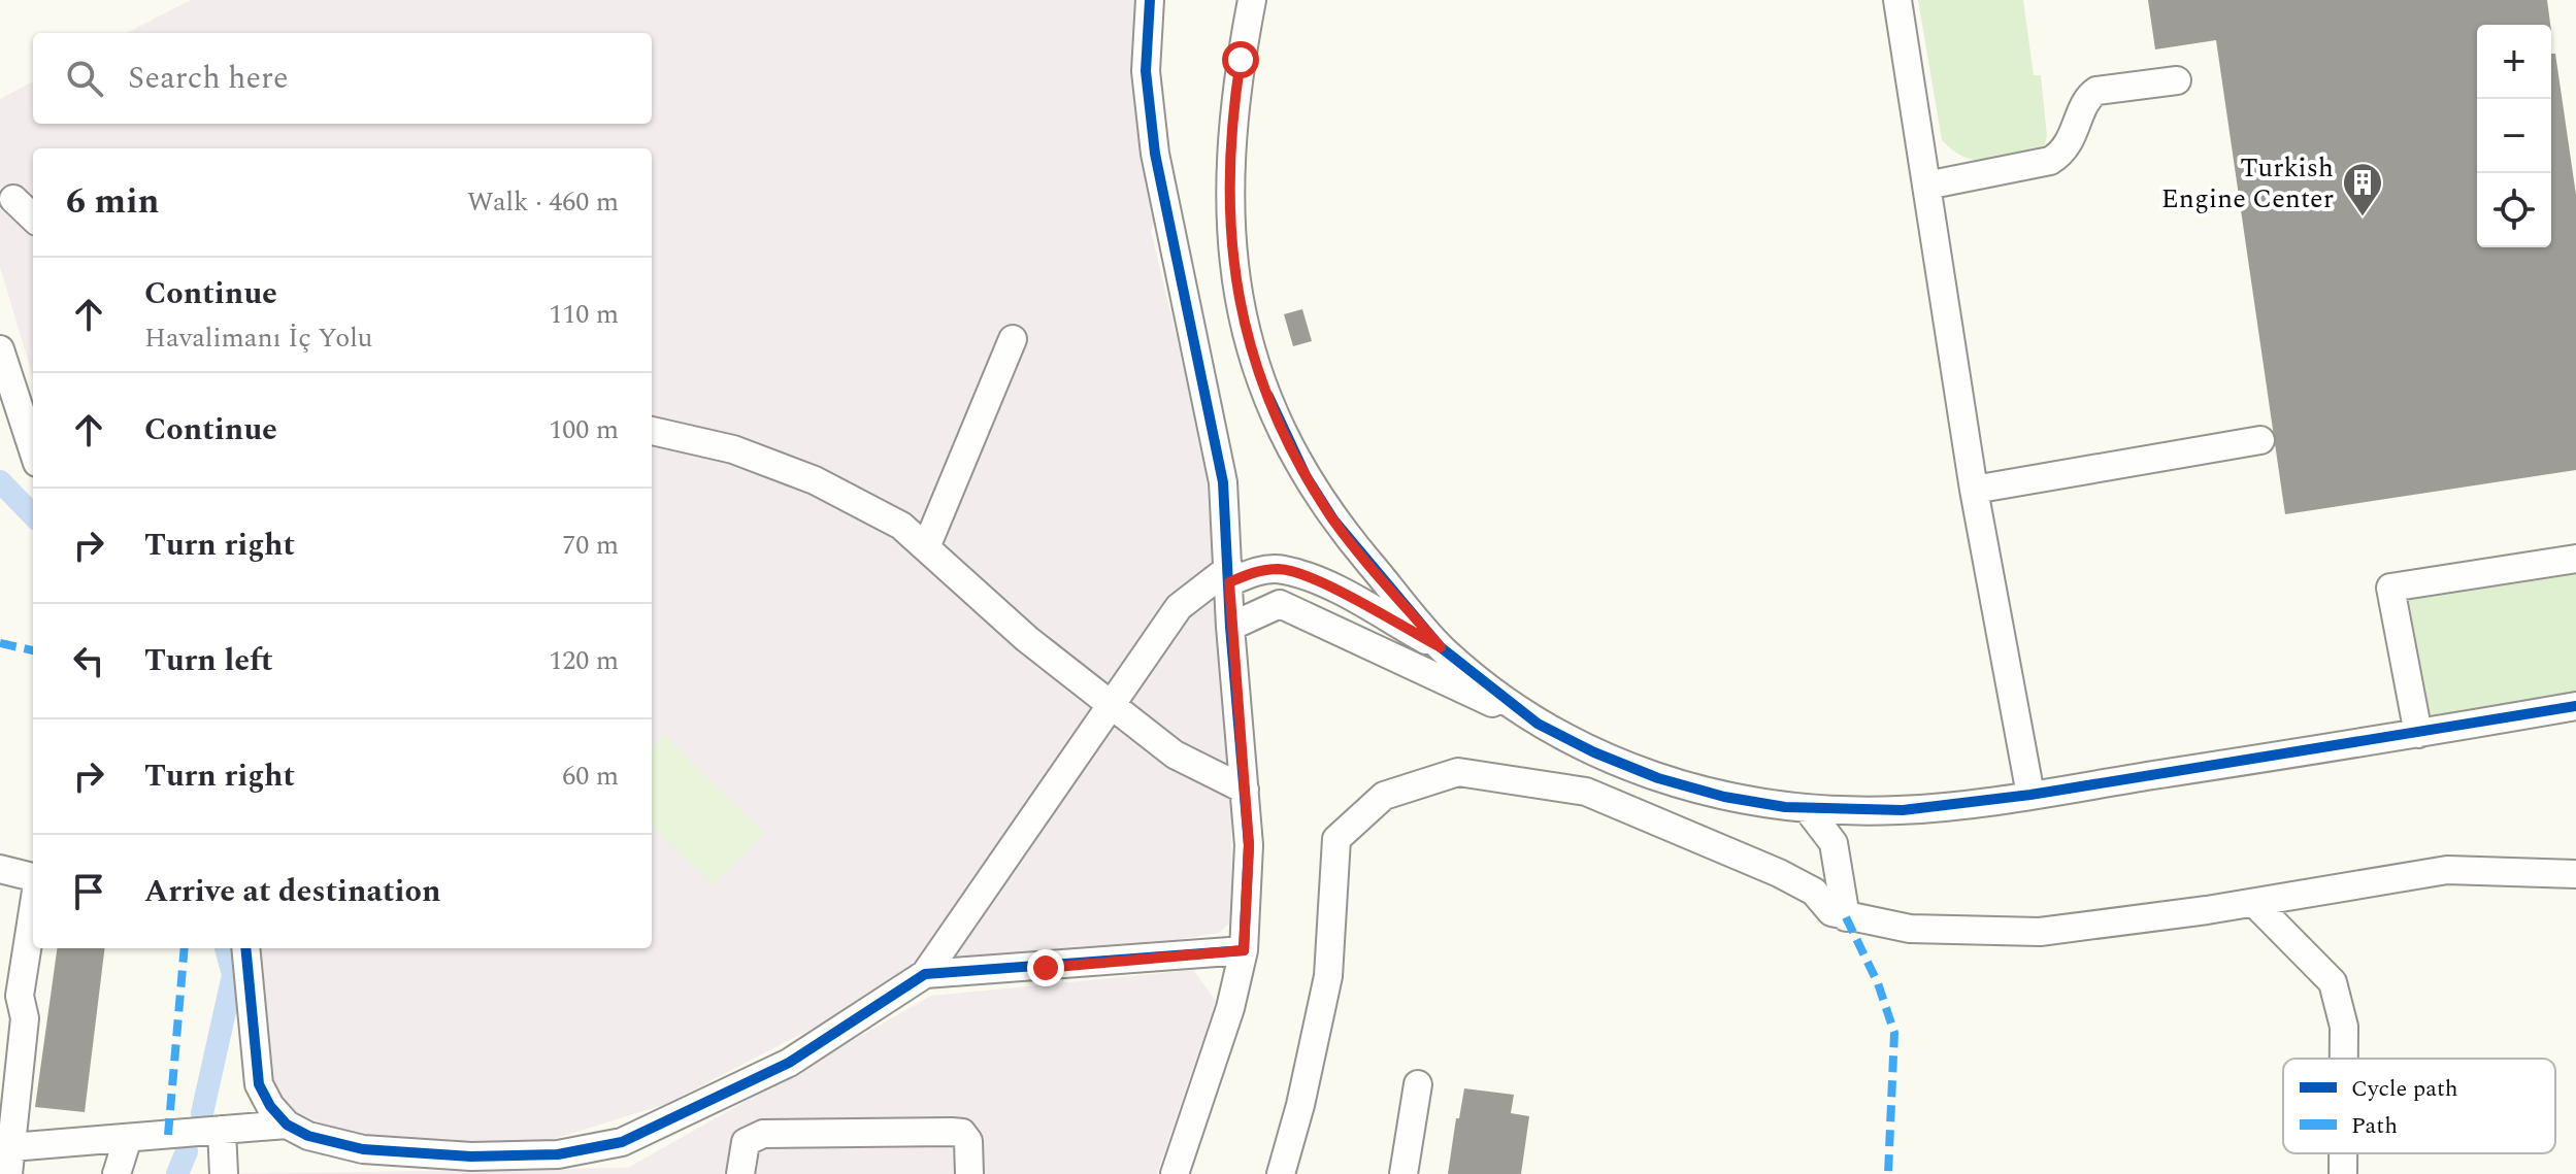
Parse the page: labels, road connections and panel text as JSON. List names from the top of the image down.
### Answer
{
  "places": {
    "building": ["Turkish Engine Center"]
  },
  "legend": ["Cycle path", "Path"],
  "page": {
    "map_buttons": ["+", "−"],
    "search": "Search here",
    "heading": ["6 min", "Walk · 460 m"],
    "list": [
      ["Continue", "Havalimanı İç Yolu", "110 m"],
      ["Continue", "100 m"],
      ["Turn right", "70 m"],
      ["Turn left", "120 m"],
      ["Turn right", "60 m"],
      "Arrive at destination"
    ]
  }
}
